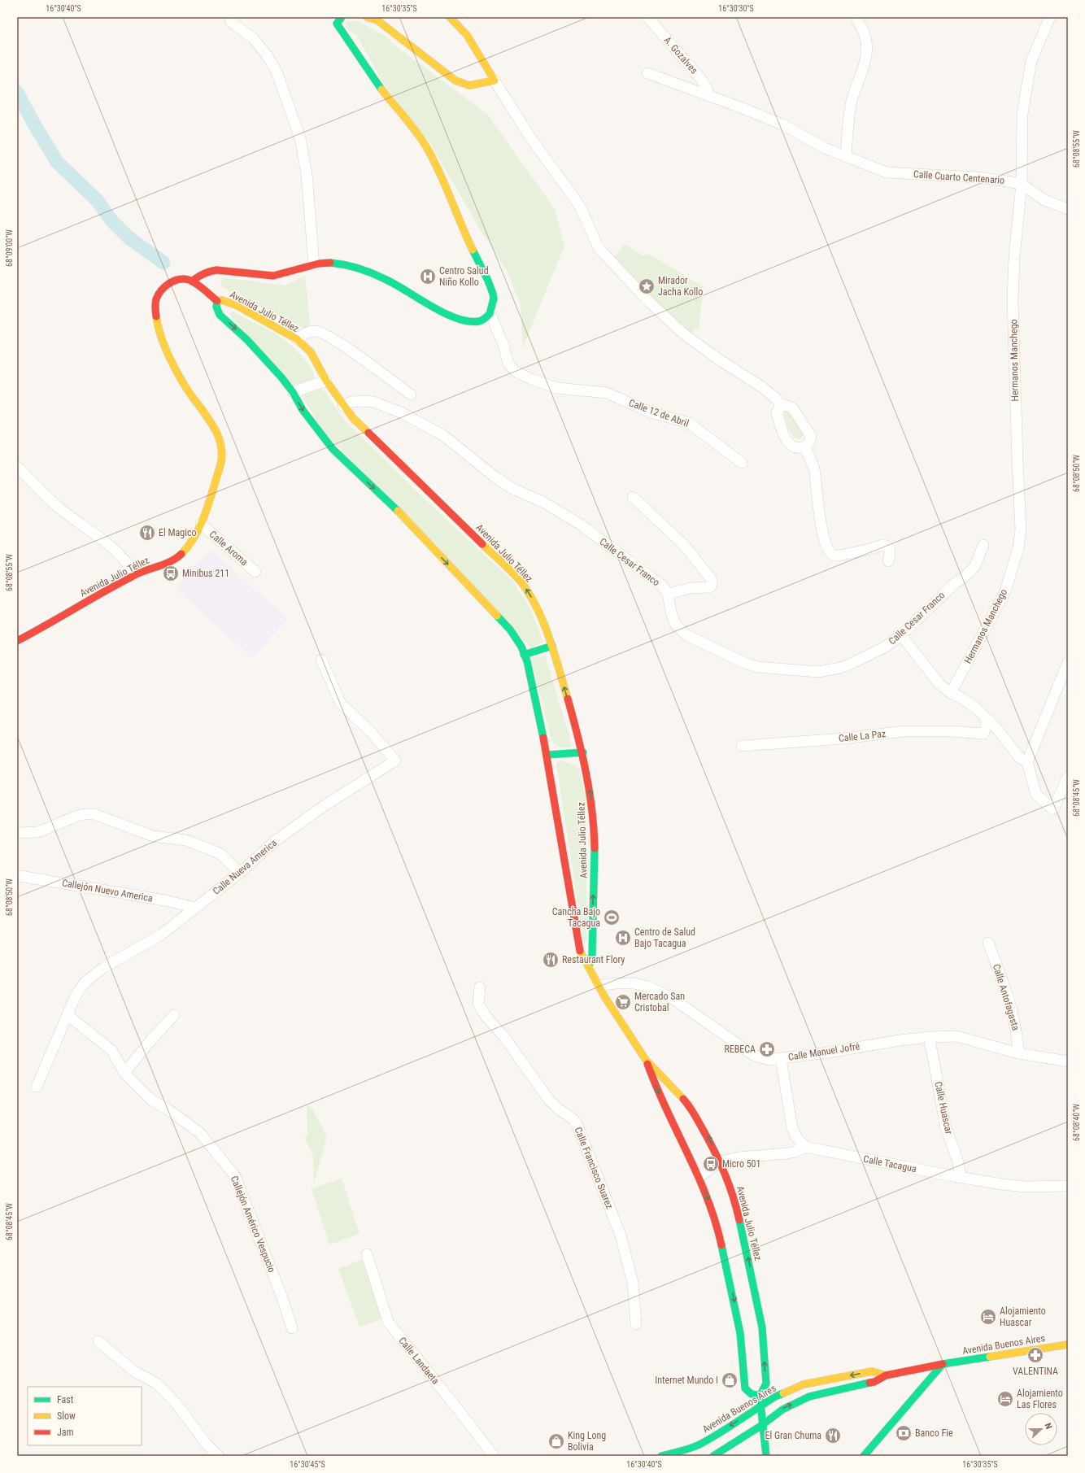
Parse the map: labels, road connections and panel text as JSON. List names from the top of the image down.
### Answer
{
  "streets": {
    "street": [
      "A. Gozalves",
      "Calle Cuarto Centenario",
      "Avenida Julio Téllez",
      "Hermanos Manchego",
      "Calle 12 de Abril",
      "Calle Aroma",
      "Calle Cesar Franco",
      "Calle La Paz",
      "Calle Nueva America",
      "Callejón Nuevo America",
      "Calle Antofagasta",
      "Calle Manuel Jofré",
      "Calle Huascar",
      "Calle Tacagua",
      "Calle Francisco Suarez",
      "Callejón Américo Vespucio",
      "Avenida Buenos Aires",
      "Calle Landaeta"
    ]
  },
  "crossings": [
    ["A. Gozalves", "Calle Cuarto Centenario"],
    ["Calle Cuarto Centenario", "Hermanos Manchego"],
    ["Avenida Julio Téllez", "Calle Aroma"],
    ["Avenida Julio Téllez", "Calle Cesar Franco"],
    ["Avenida Julio Téllez", "Calle Manuel Jofré"],
    ["Avenida Julio Téllez", "Avenida Buenos Aires"],
    ["Calle Nueva America", "Callejón Nuevo America"],
    ["Calle Nueva America", "Callejón Américo Vespucio"],
    ["Calle Antofagasta", "Calle Manuel Jofré"],
    ["Calle Manuel Jofré", "Calle Huascar"],
    ["Calle Huascar", "Calle Tacagua"]
  ],
  "places": {
    "hospital": ["Centro Salud Niño Kollo", "Centro de Salud Bajo Tacagua"],
    "place": ["Mirador Jacha Kollo"],
    "restaurant": ["El Magico", "Restaurant Flory", "El Gran Chuma"],
    "bus stop": ["Minibus 211", "Micro 501"],
    "sports": ["Cancha Bajo Tacagua"],
    "supermarket": ["Mercado San Cristobal"],
    "pharmacy": ["REBECA", "VALENTINA"],
    "hotel": ["Alojamiento Huascar", "Alojamiento Las Flores"],
    "shop": ["Internet Mundo I", "King Long Bolivia"],
    "bank": ["Banco Fie"]
  },
  "legend": ["Fast", "Slow", "Jam"],
  "north": "right",
  "coordinates": [
    "16°30'40\"S",
    "16°30'35\"S",
    "16°30'30\"S",
    "68°08'55\"W",
    "68°09'00\"W",
    "68°08'50\"W",
    "68°08'45\"W",
    "68°08'40\"W",
    "16°30'45\"S"
  ]
}
